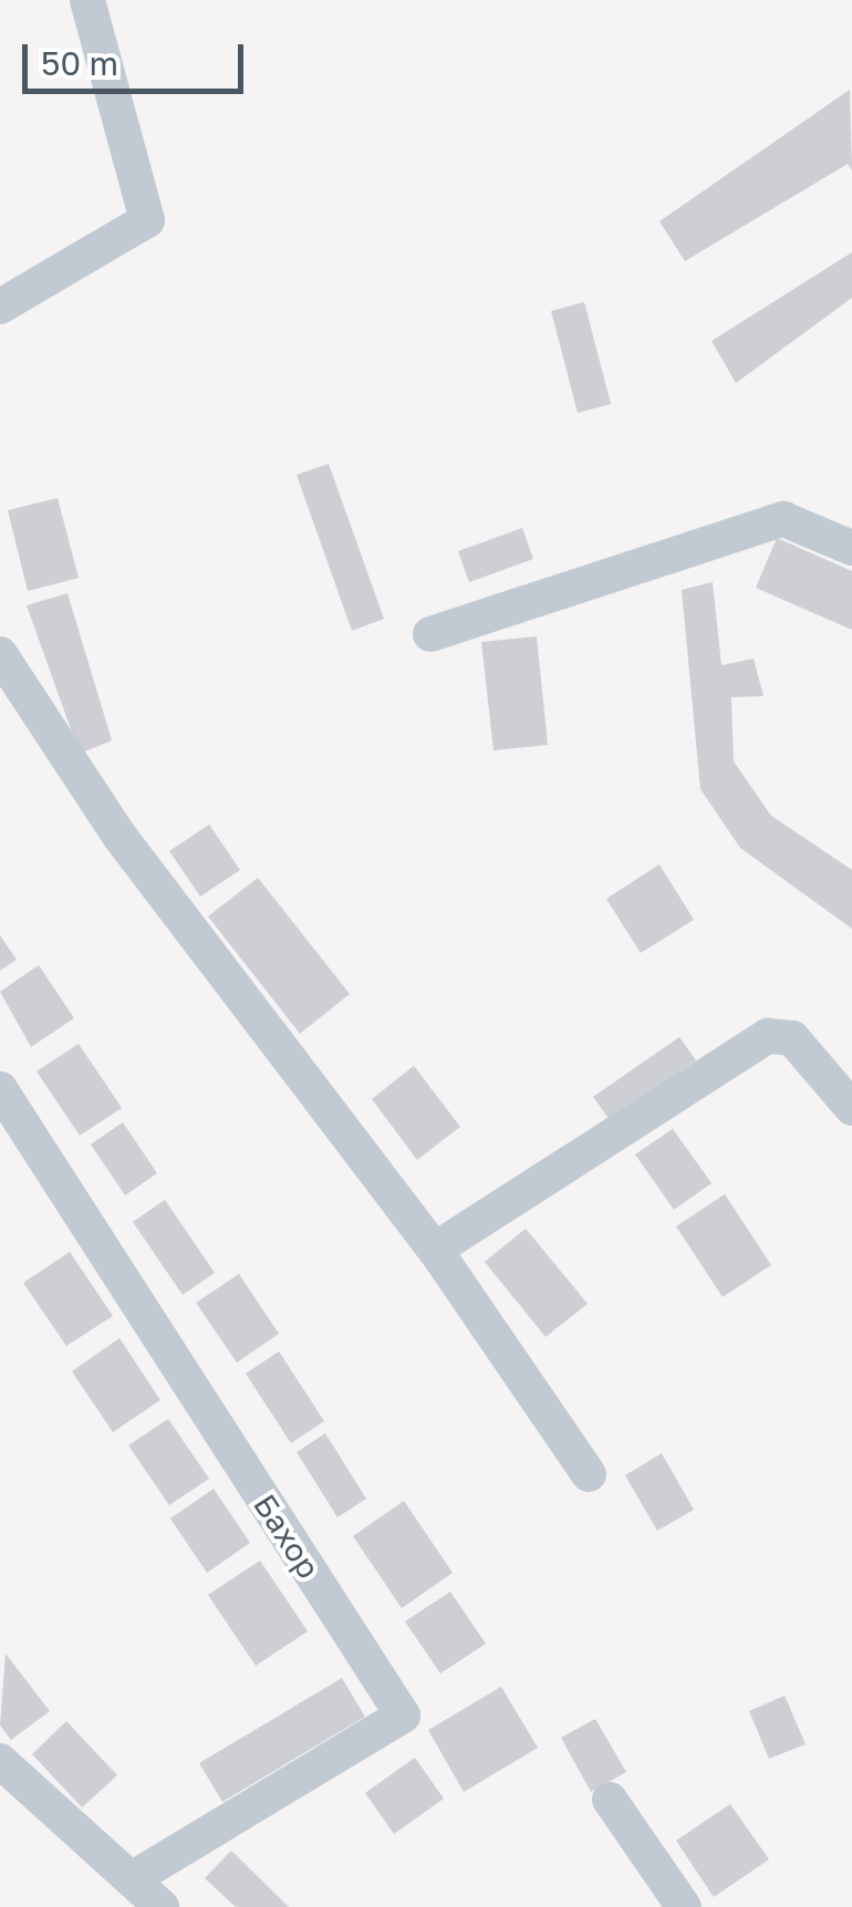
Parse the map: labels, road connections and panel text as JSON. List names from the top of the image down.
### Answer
{
  "streets": {
    "street": ["Бахор"]
  },
  "scale_bar": "50 m"
}
